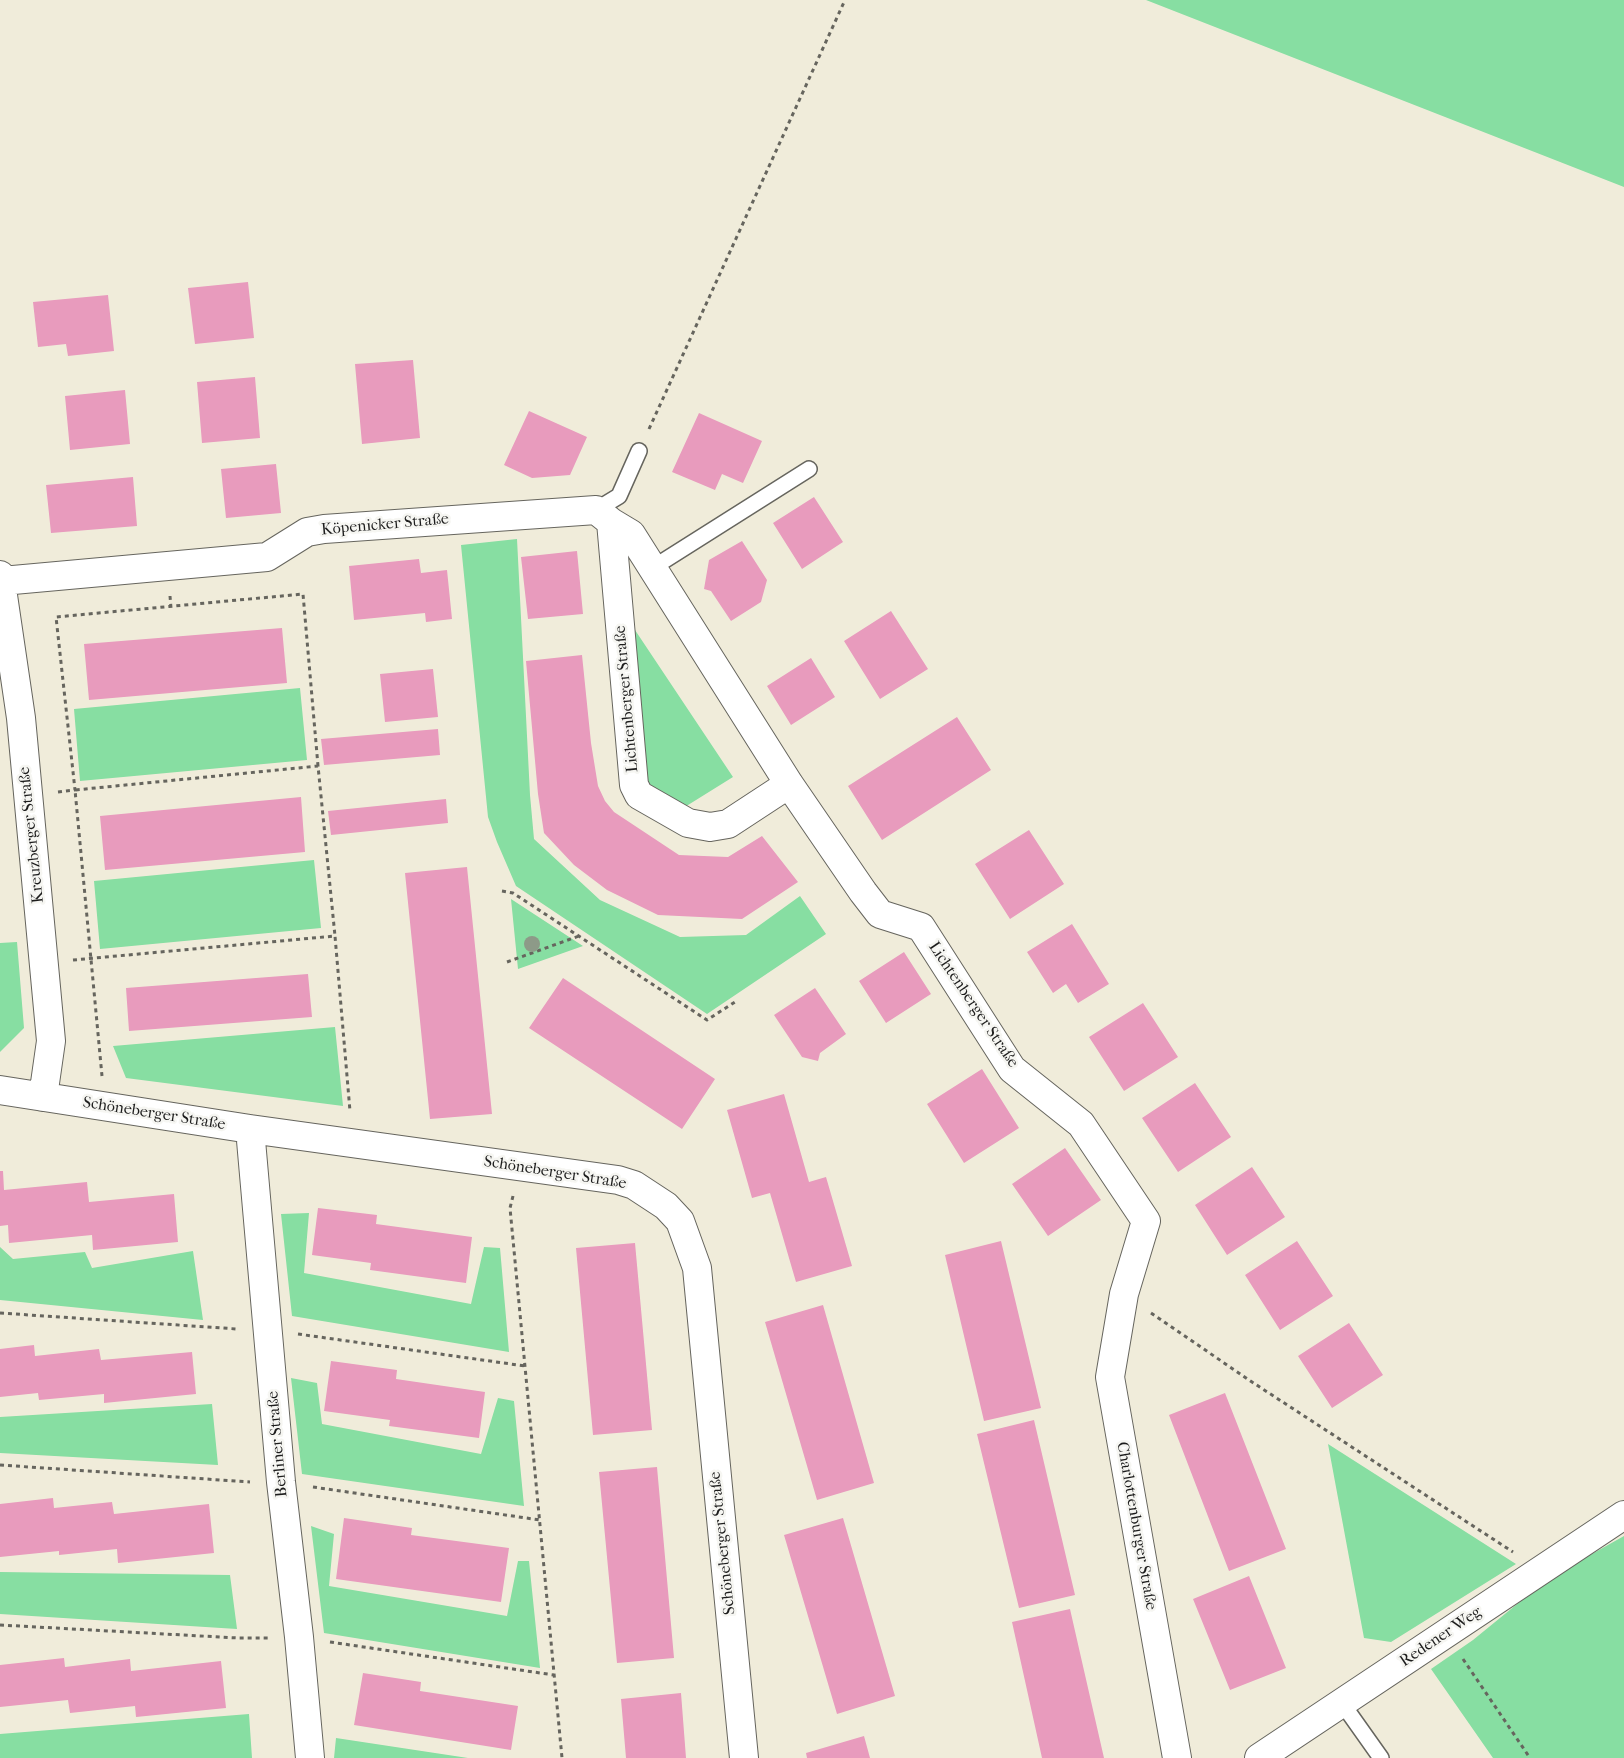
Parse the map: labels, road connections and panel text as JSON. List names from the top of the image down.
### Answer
{
  "streets": {
    "street": [
      "Köpenicker Straße",
      "Lichtenberger Straße",
      "Kreuzberger Straße",
      "Schöneberger Straße",
      "Berliner Straße",
      "Charlottenburger Straße",
      "Redener Weg"
    ]
  },
  "crossings": [
    ["Köpenicker Straße", "Lichtenberger Straße"],
    ["Köpenicker Straße", "Kreuzberger Straße"],
    ["Lichtenberger Straße", "Charlottenburger Straße"],
    ["Kreuzberger Straße", "Schöneberger Straße"],
    ["Schöneberger Straße", "Berliner Straße"]
  ]
}
